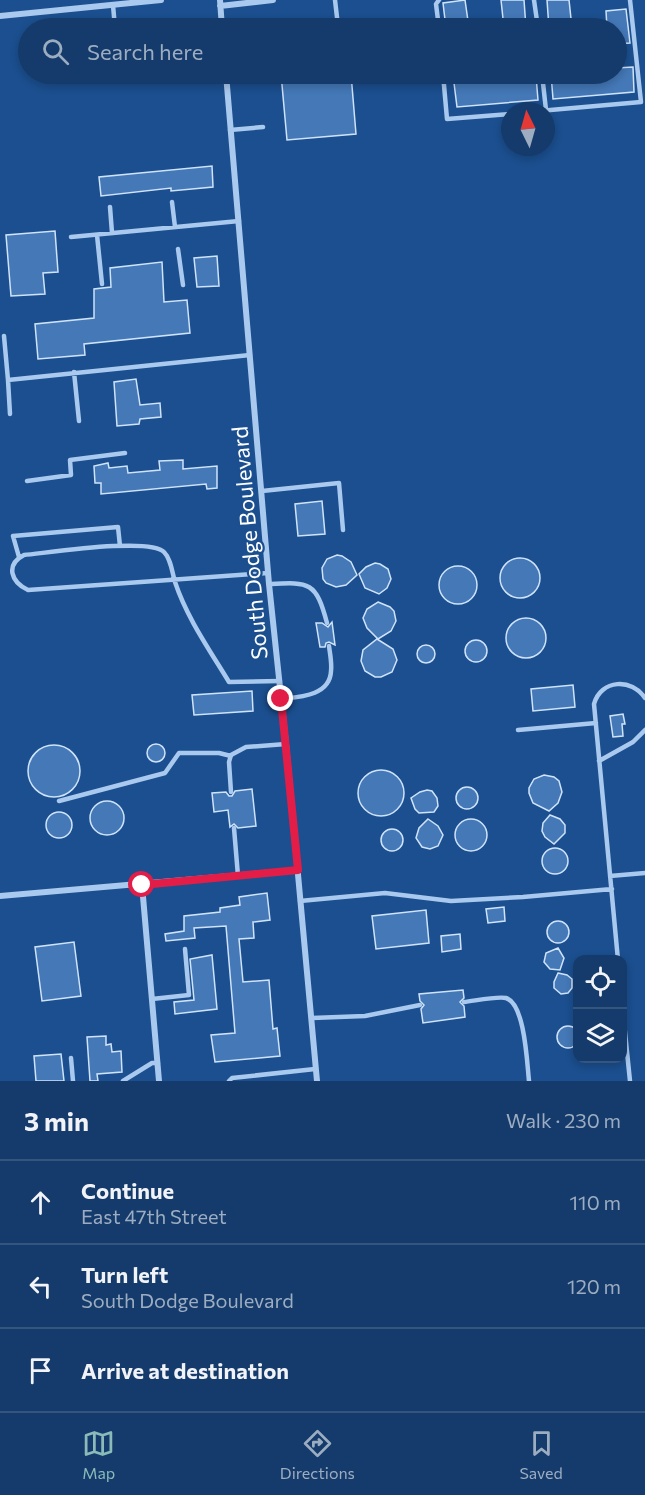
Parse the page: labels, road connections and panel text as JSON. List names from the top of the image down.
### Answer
{
  "streets": {
    "street": ["South Dodge Boulevard"]
  },
  "north": "top",
  "page": {
    "search": "Search here",
    "heading": ["3 min", "Walk · 230 m"],
    "list": [
      ["Continue", "East 47th Street", "110 m"],
      ["Turn left", "South Dodge Boulevard", "120 m"],
      "Arrive at destination"
    ],
    "nav": ["Map", "Directions", "Saved"]
  }
}
